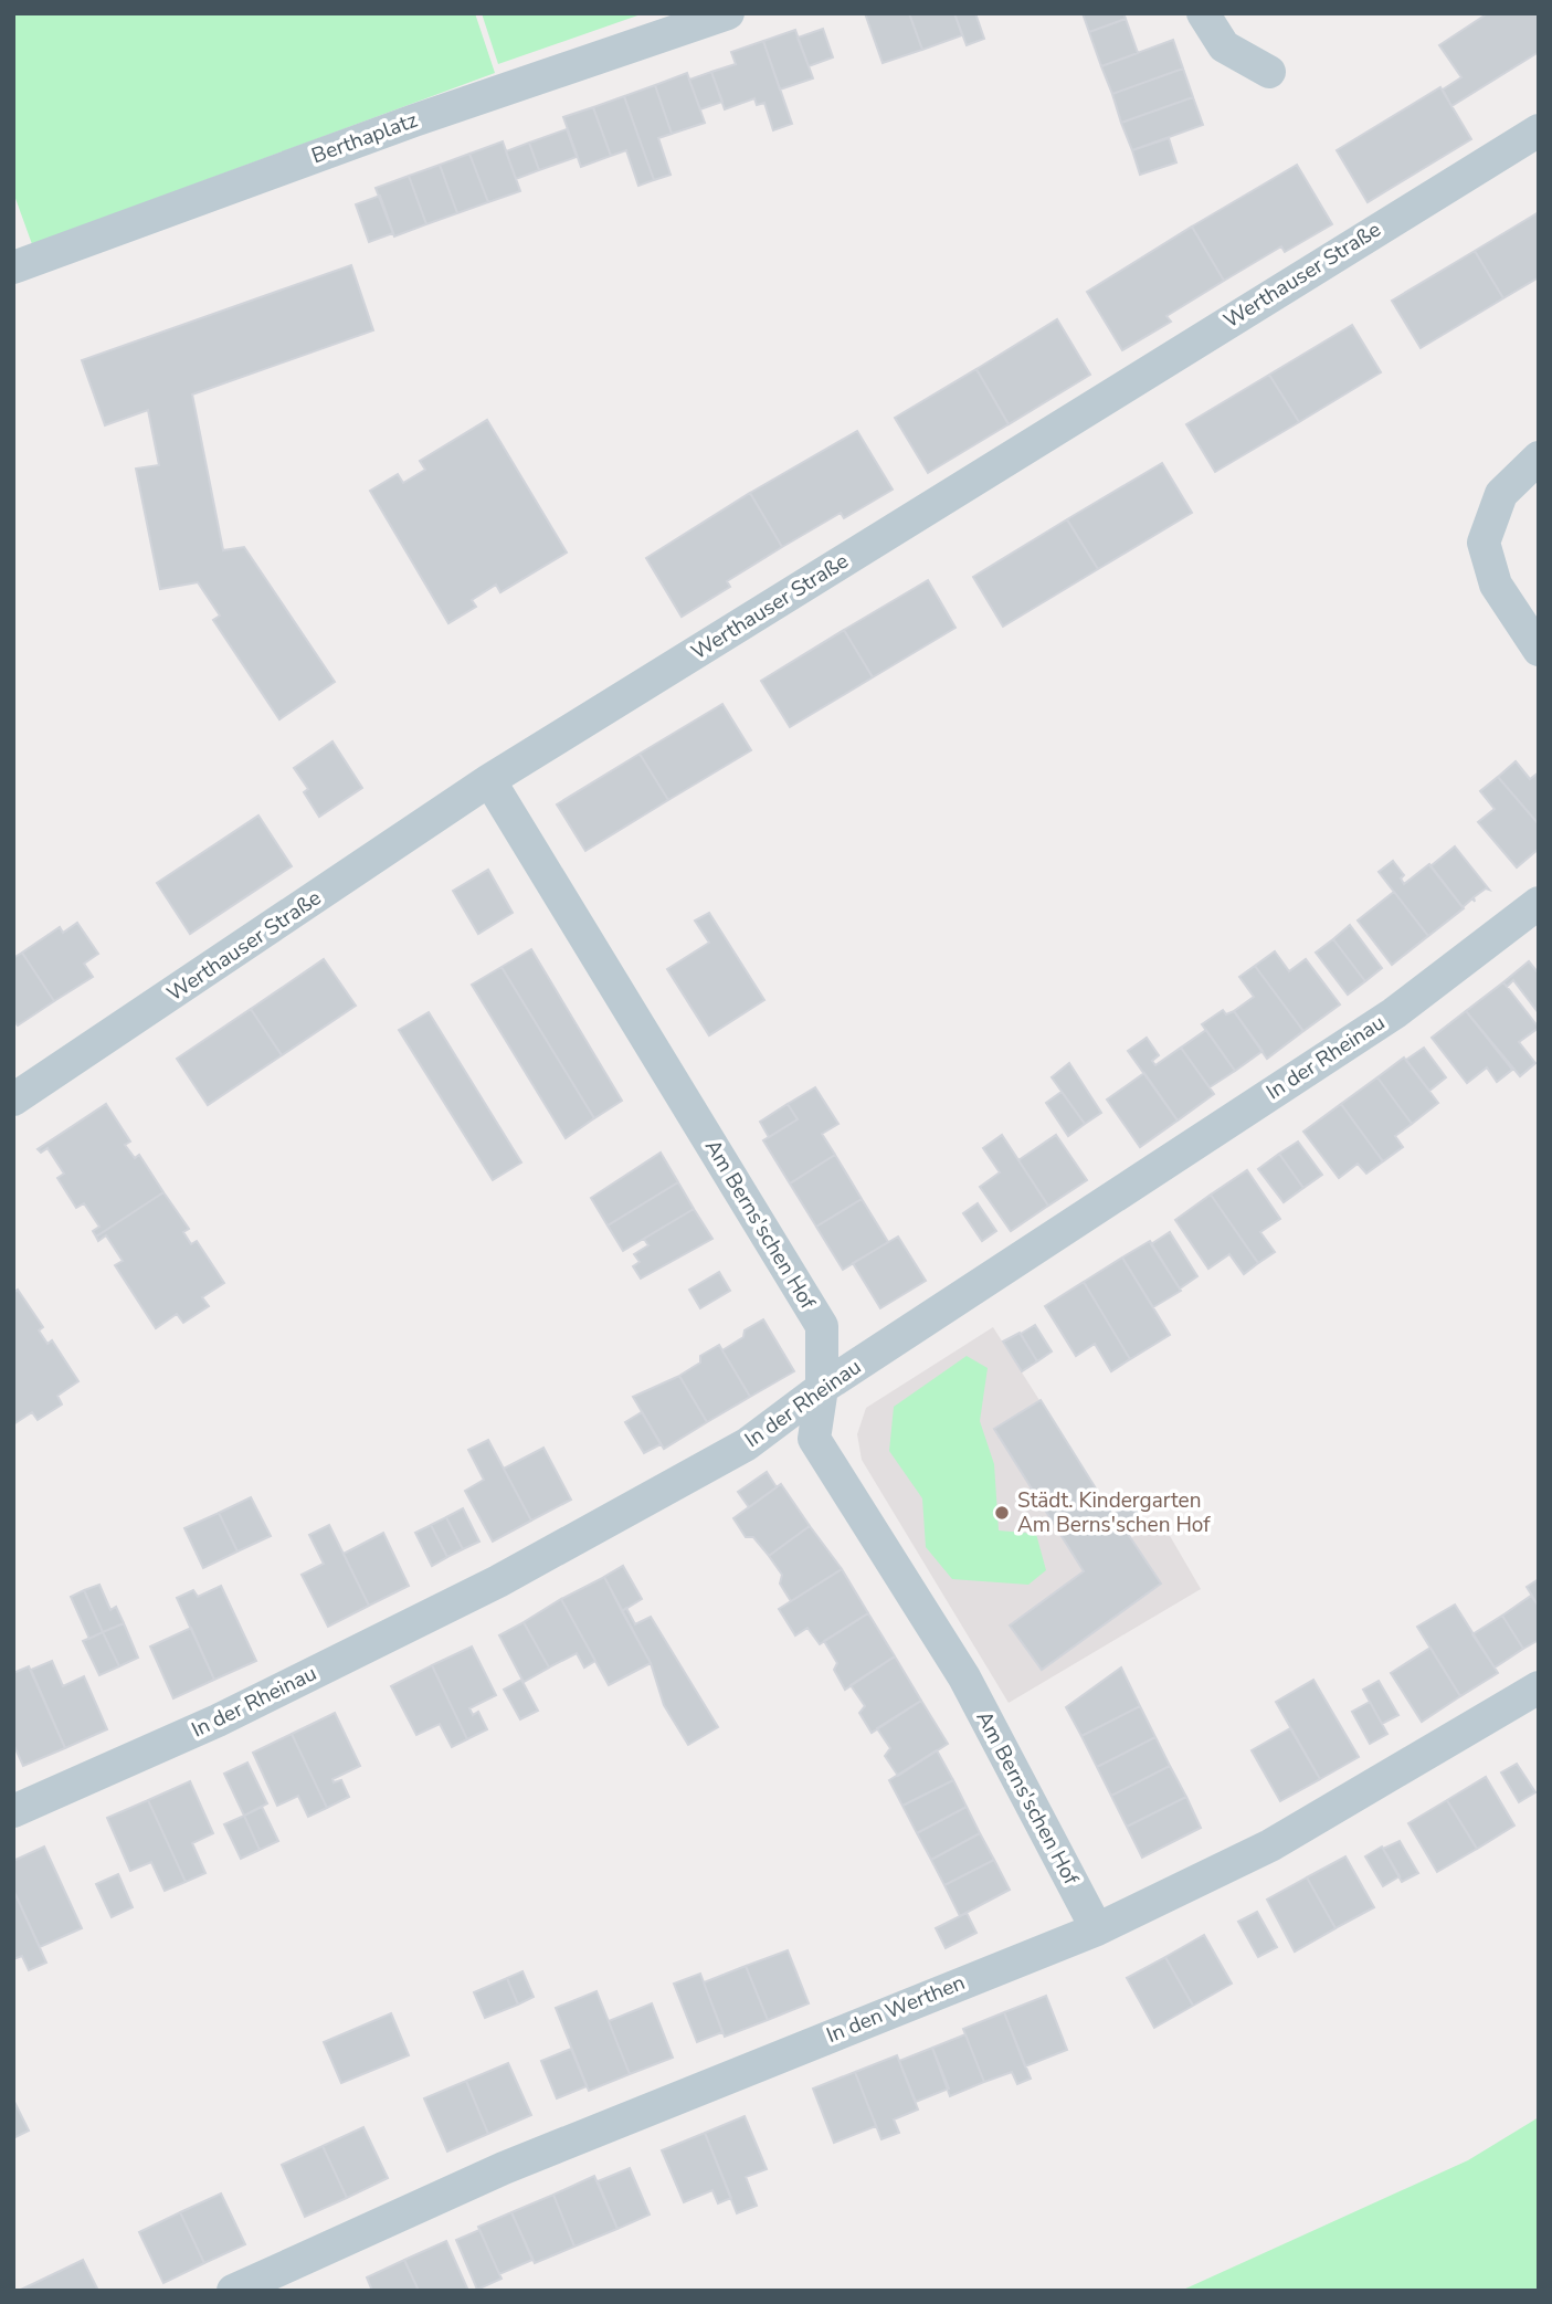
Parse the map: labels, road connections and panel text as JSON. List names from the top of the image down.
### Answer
{
  "streets": {
    "street": [
      "Berthaplatz",
      "Werthauser Straße",
      "In der Rheinau",
      "Am Berns'schen Hof",
      "In den Werthen"
    ]
  },
  "crossings": [
    ["Werthauser Straße", "Am Berns'schen Hof"],
    ["In der Rheinau", "Am Berns'schen Hof"],
    ["Am Berns'schen Hof", "In den Werthen"]
  ],
  "places": ["Städt. Kindergarten Am Berns'schen Hof"]
}
